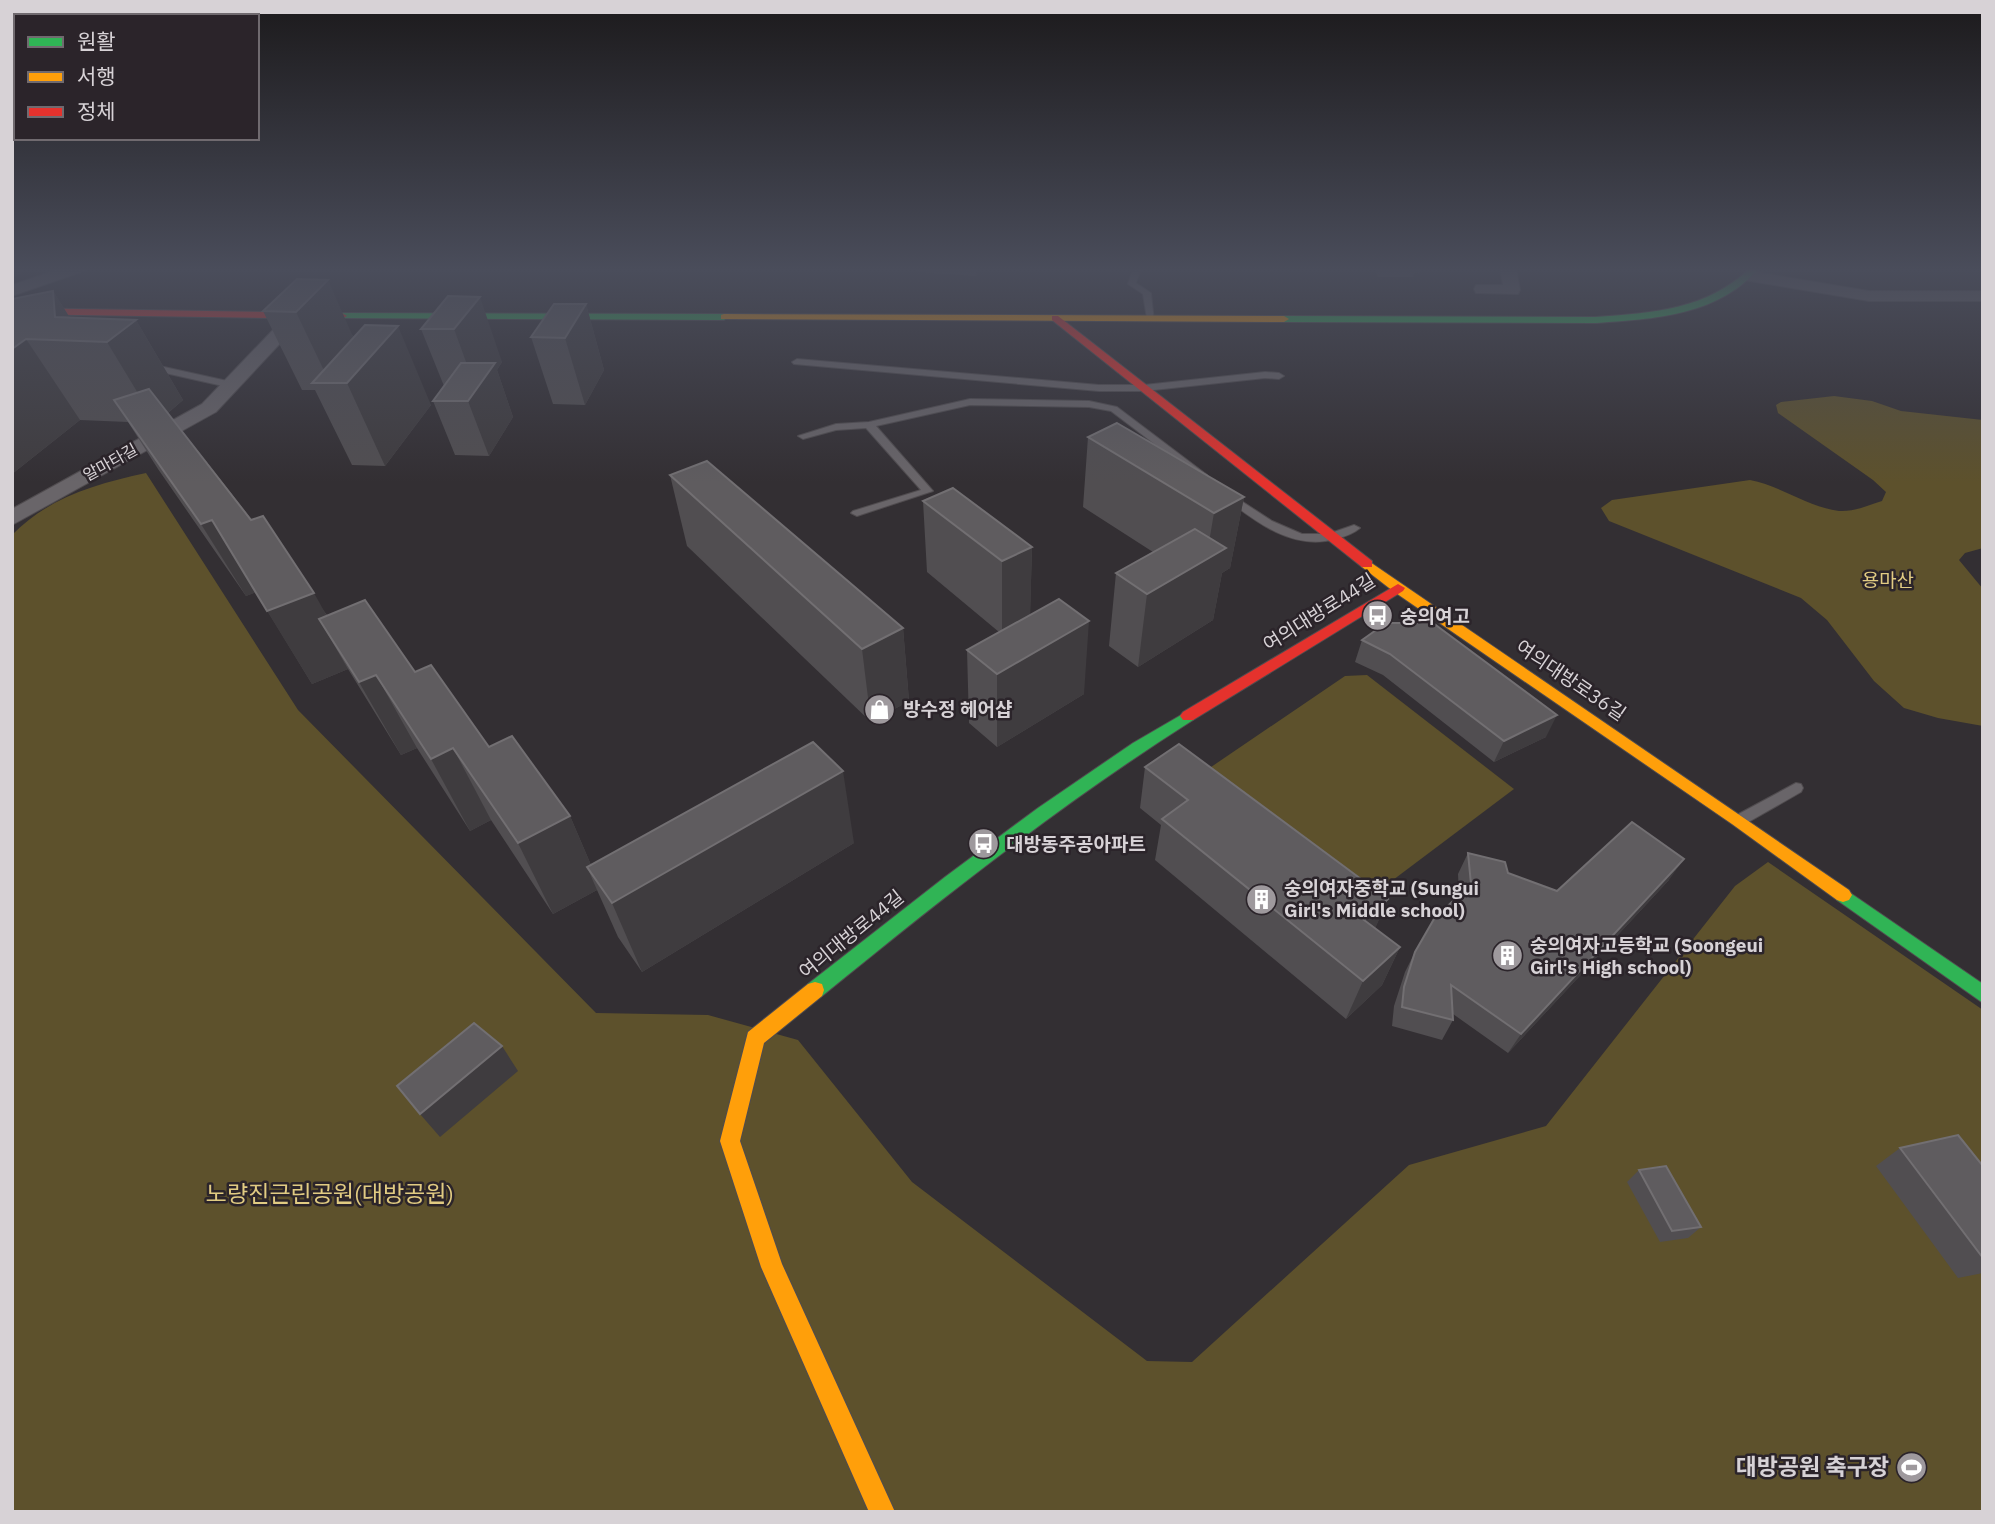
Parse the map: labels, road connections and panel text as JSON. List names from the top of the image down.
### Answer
{
  "streets": {
    "street": ["알마타길", "여의대방로44길", "여의대방로36길"]
  },
  "crossings": [
    ["여의대방로44길", "여의대방로36길"]
  ],
  "parks": ["용마산", "노량진근린공원(대방공원)"],
  "places": {
    "bus stop": ["숭의여고", "대방동주공아파트"],
    "shop": ["방수정 헤어샵"],
    "building": ["숭의여자중학교 (Sungui Girl's Middle school)", "숭의여자고등학교 (Soongeui Girl's High school)"],
    "sports": ["대방공원 축구장"]
  },
  "legend": ["원활", "서행", "정체"]
}
